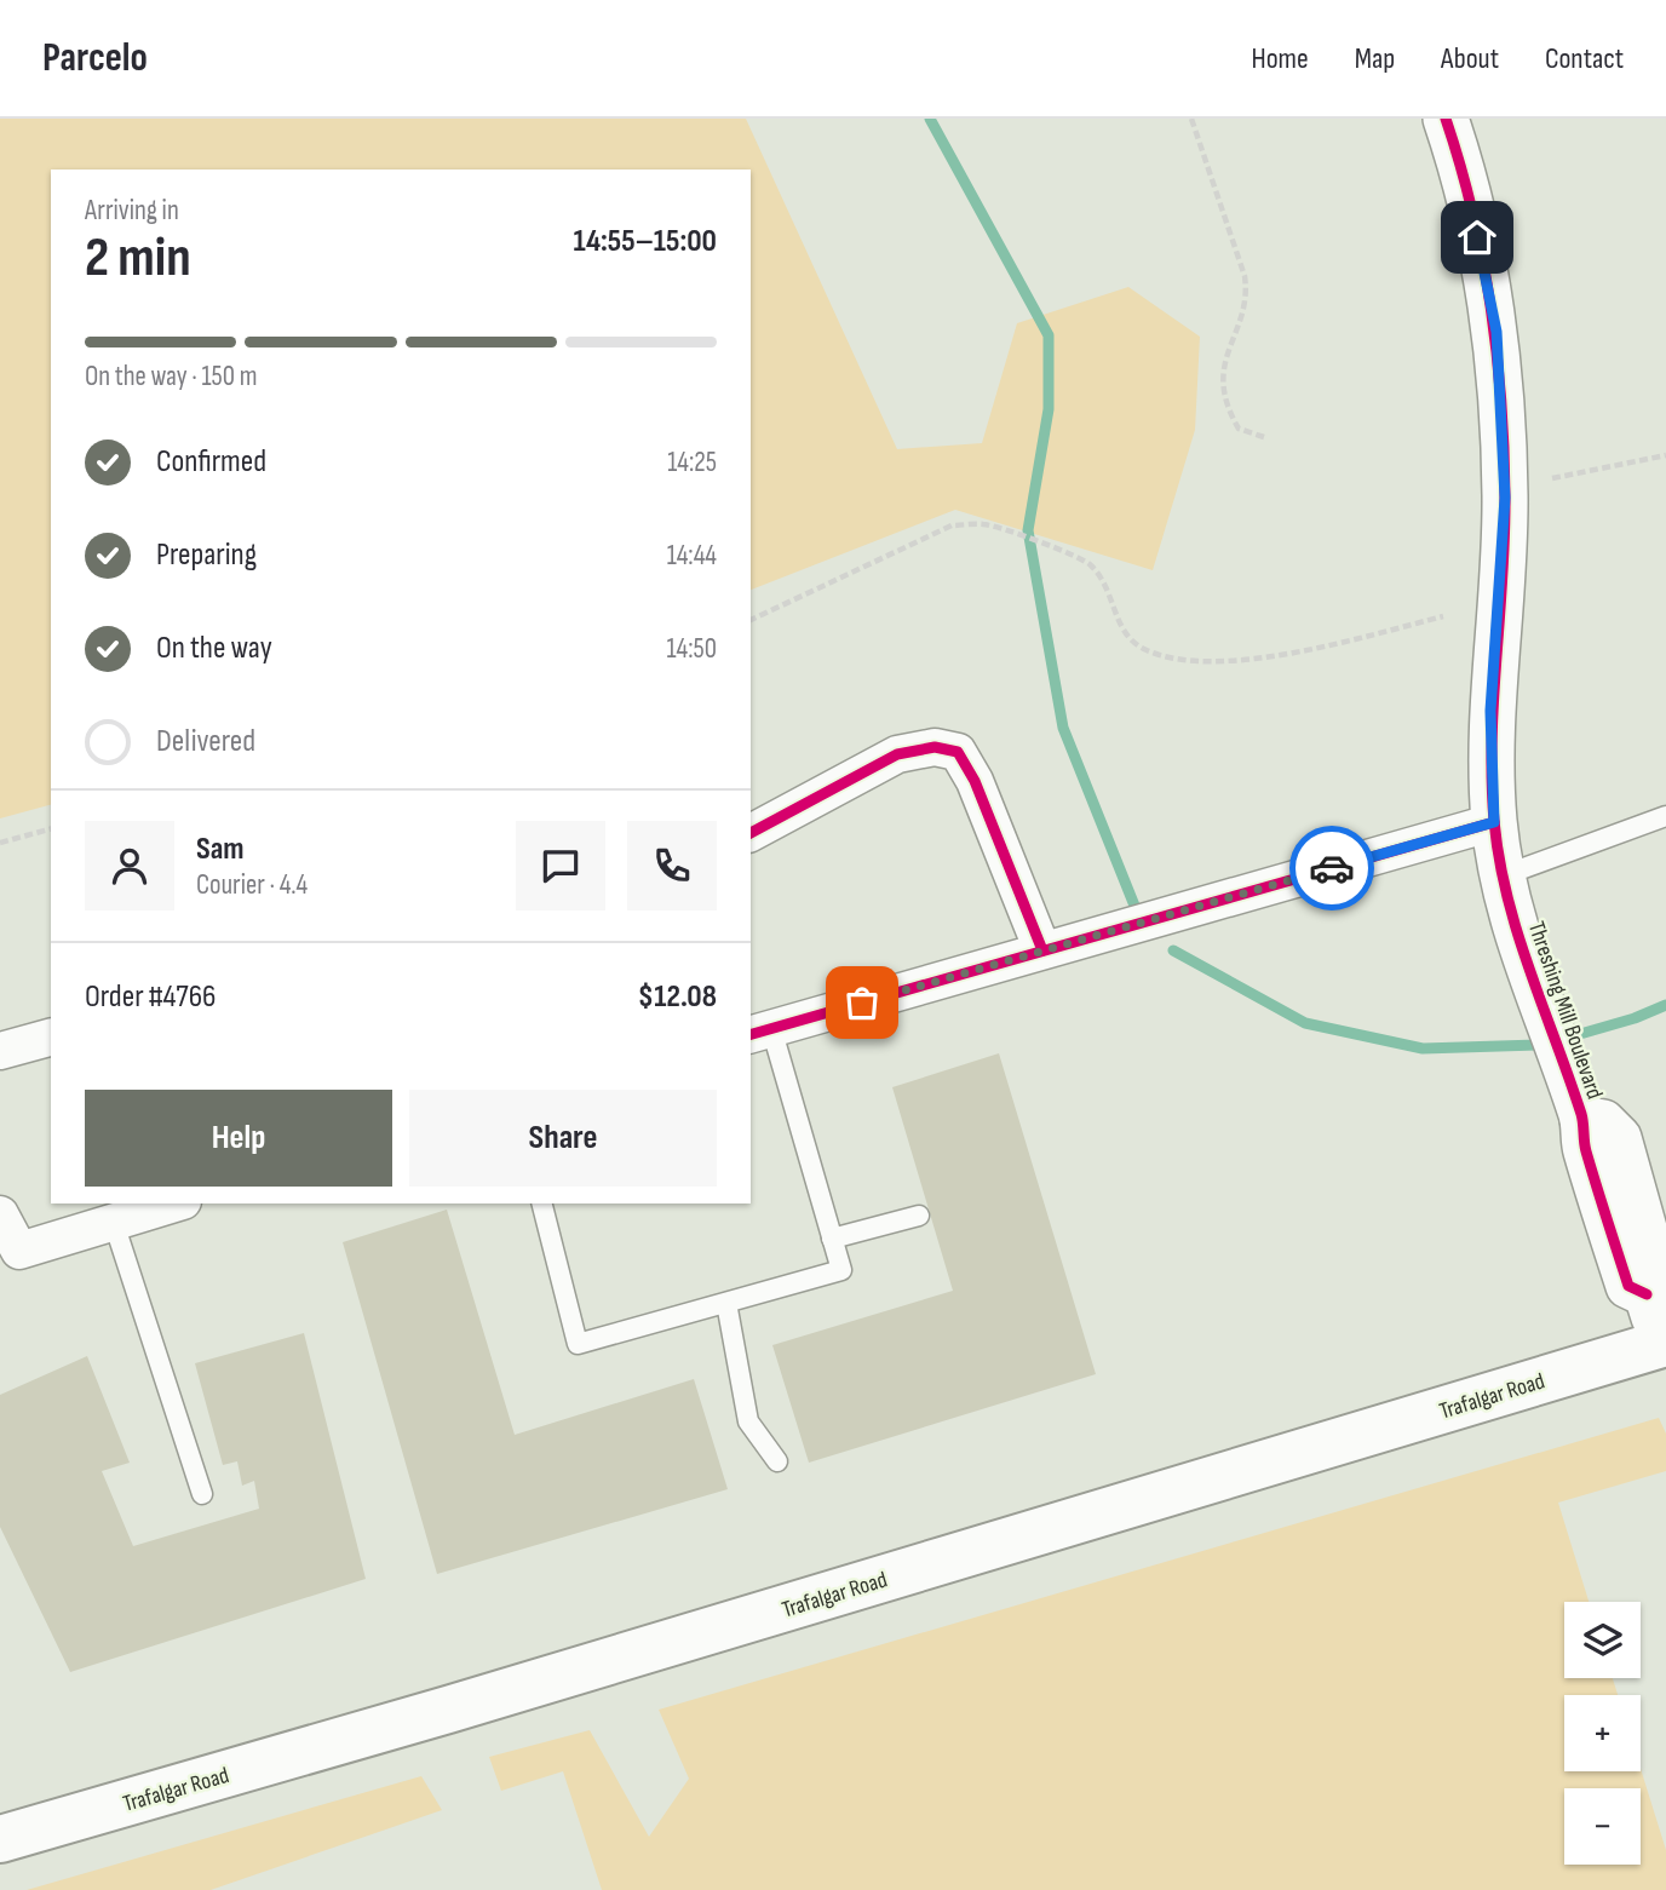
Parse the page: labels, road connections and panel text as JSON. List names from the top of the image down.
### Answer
{
  "streets": {
    "main road": ["Trafalgar Road"],
    "street": ["Threshing Mill Boulevard"]
  },
  "crossings": [
    ["Threshing Mill Boulevard", "Trafalgar Road"]
  ],
  "page": {
    "header": "Parcelo",
    "nav": [
      "Home",
      "Map",
      "About",
      "Contact"
    ],
    "heading": ["2 min", "Arriving in", "14:55–15:00"],
    "panel": [
      "Sam",
      "Courier · 4.4",
      "Order #4766",
      "$12.08"
    ],
    "bar": "On the way · 150 m",
    "list": [
      ["Confirmed", "14:25"],
      ["Preparing", "14:44"],
      ["On the way", "14:50"],
      "Delivered"
    ],
    "buttons": ["Help", "Share"],
    "map_buttons": ["+", "−"]
  }
}
